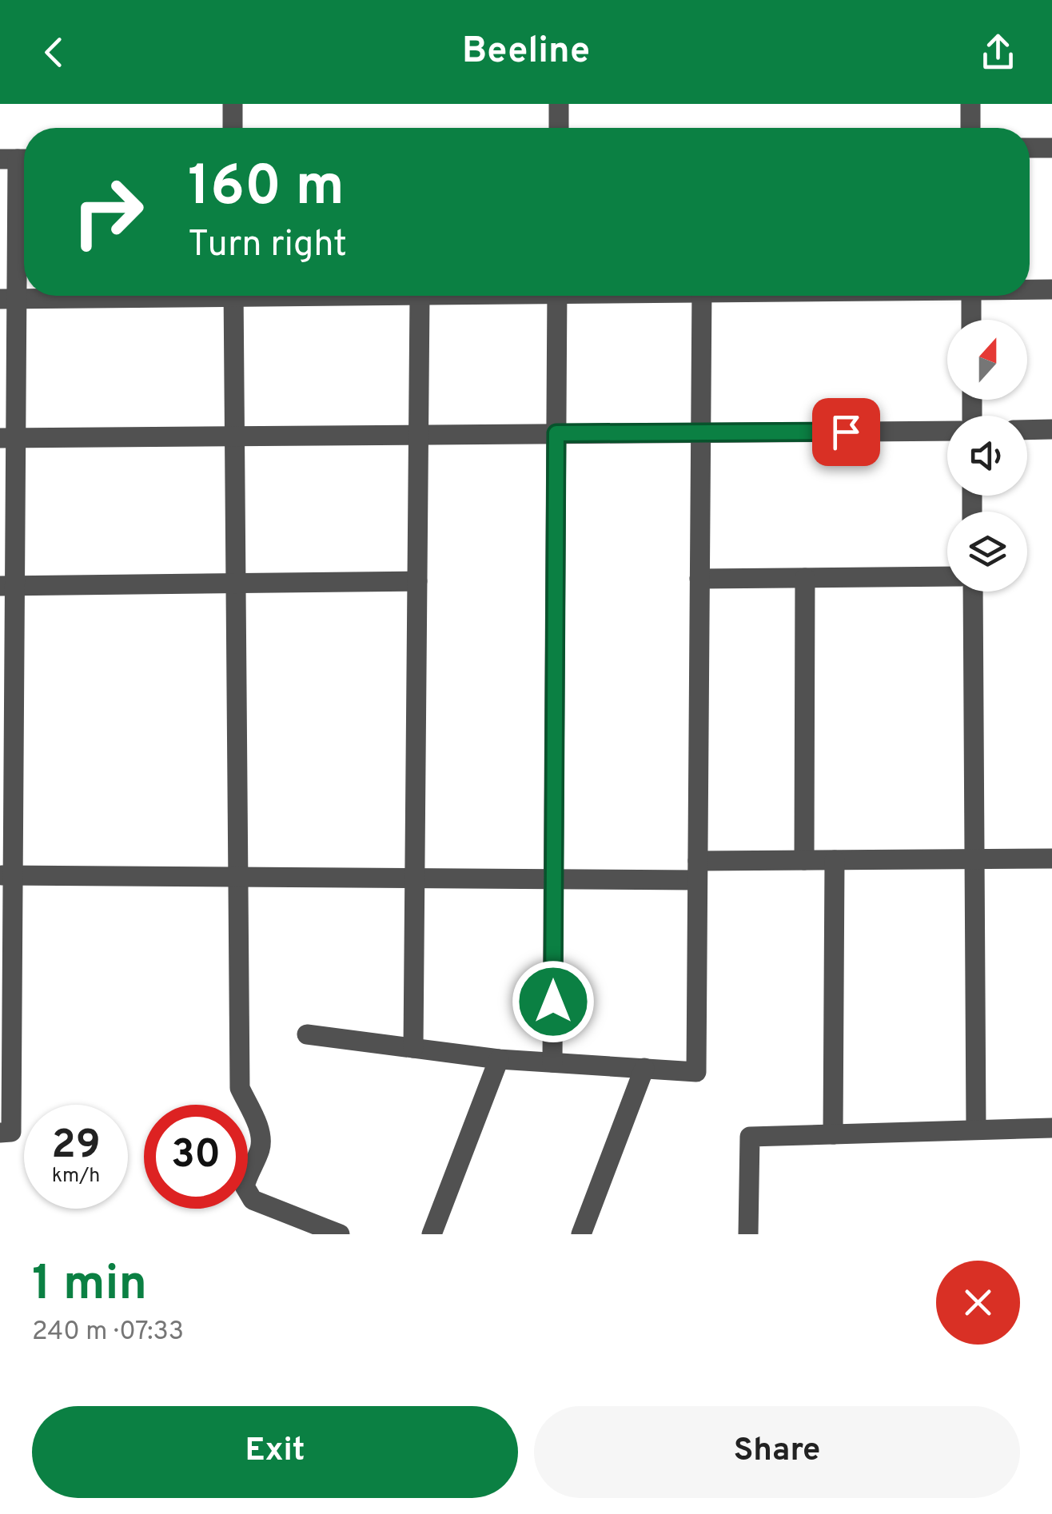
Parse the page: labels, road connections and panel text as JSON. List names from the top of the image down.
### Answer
{
  "north": "top",
  "page": {
    "header": "Beeline",
    "turn": ["160 m", "Turn right"],
    "speed": "29 km/h",
    "limit": "30",
    "heading": ["1 min", "240 m · 07:33"],
    "buttons": ["Exit", "Share"]
  }
}
